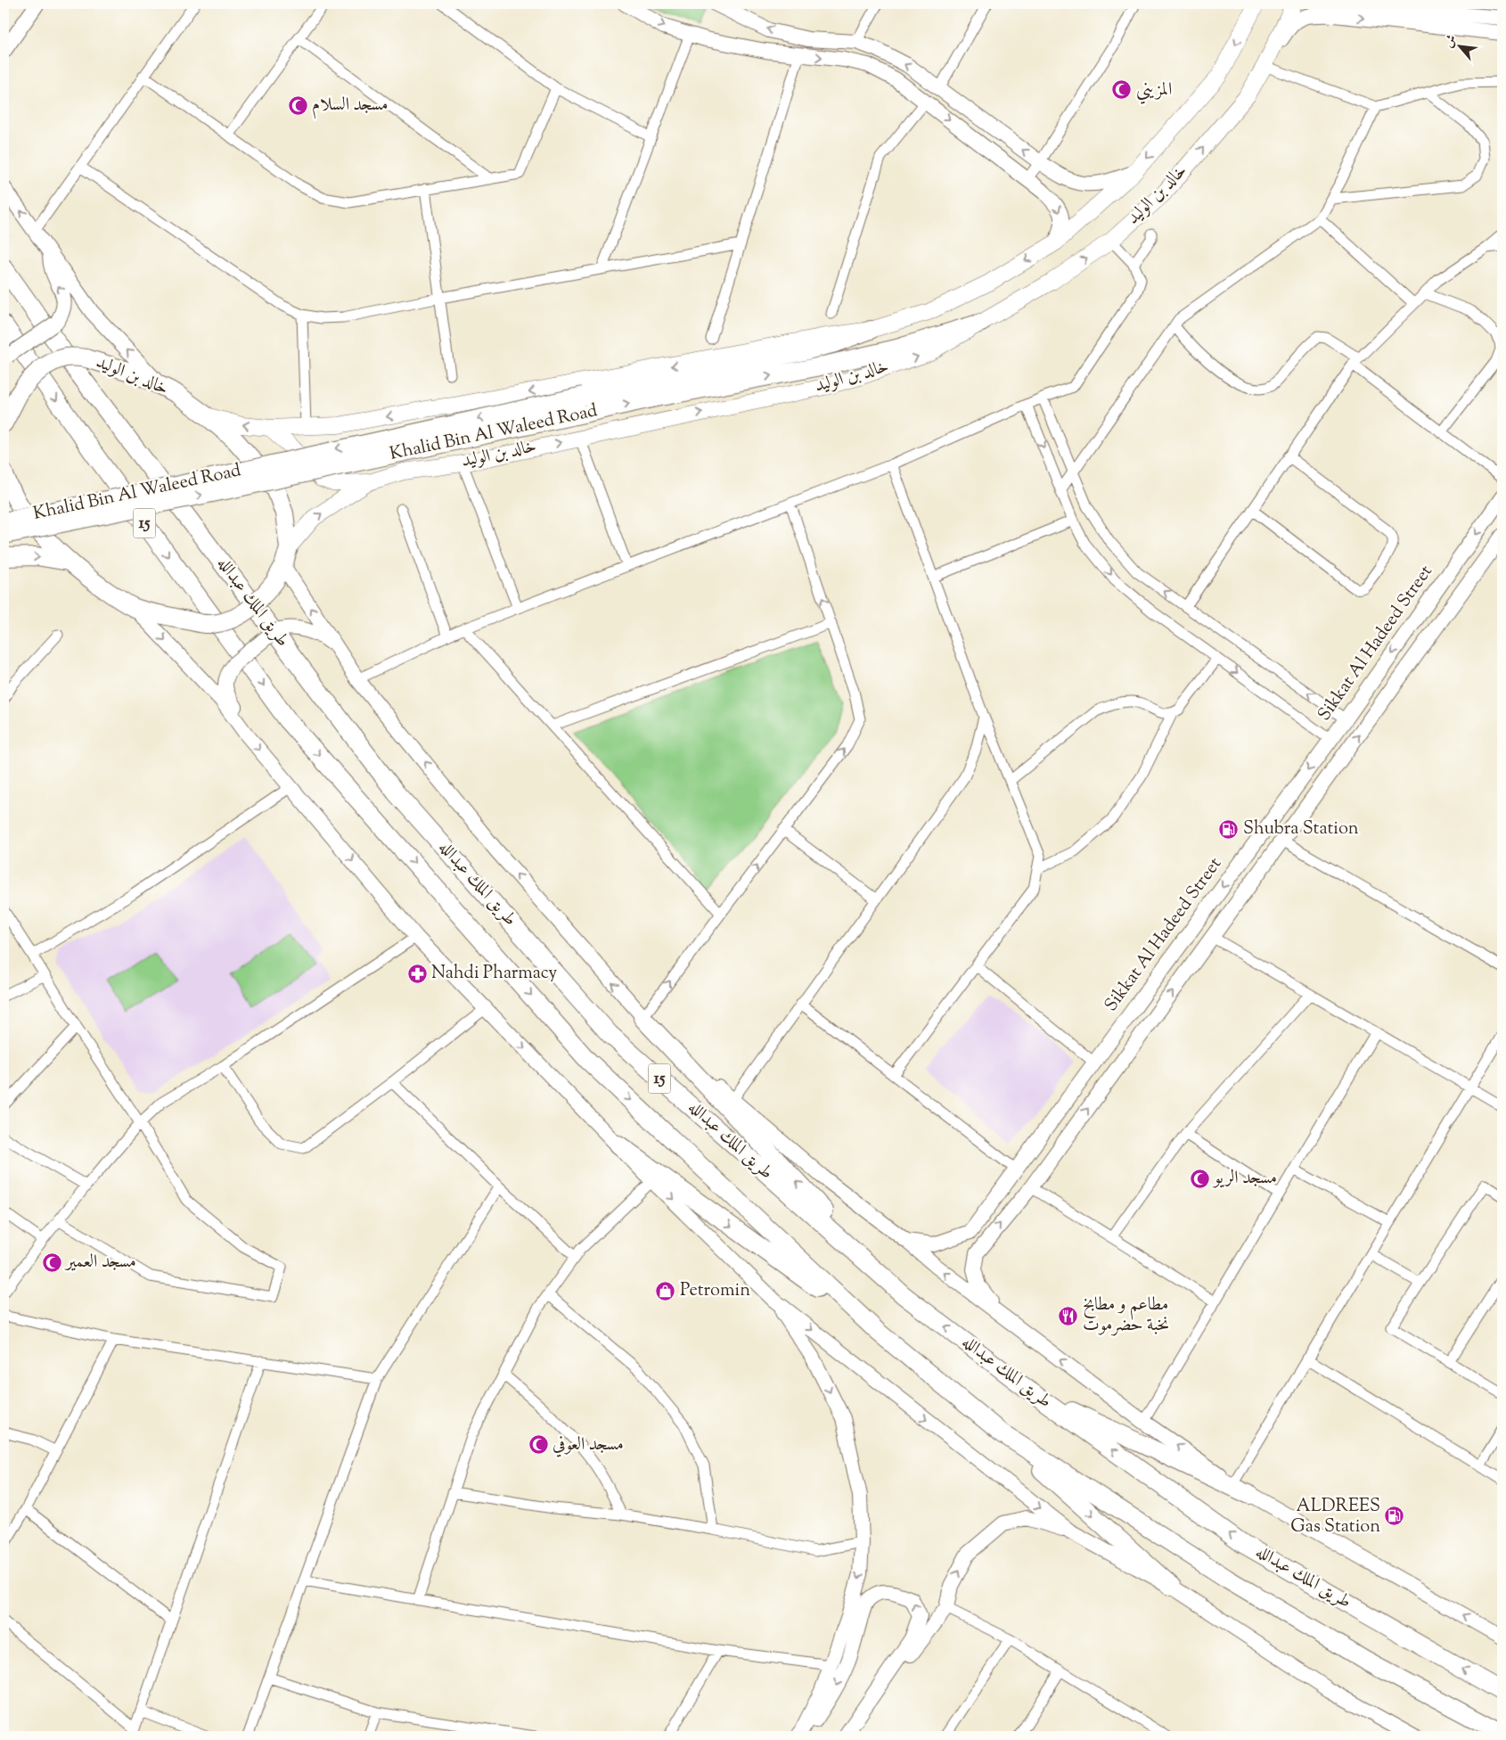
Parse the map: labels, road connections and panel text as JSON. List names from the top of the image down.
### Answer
{
  "streets": {
    "highway": [
      "خالد بن الوليد",
      "Khalid Bin Al Waleed Road",
      "15",
      "طريق الملك عبدالله"
    ],
    "main road": ["Sikkat Al Hadeed Street"]
  },
  "crossings": [
    ["خالد بن الوليد", "Khalid Bin Al Waleed Road"]
  ],
  "places": {
    "mosque": [
      "المزيني",
      "مسجد السلام",
      "مسجد الريو",
      "مسجد العمير",
      "مسجد العوفي"
    ],
    "fuel station": ["Shubra Station", "ALDREES Gas Station"],
    "pharmacy": ["Nahdi Pharmacy"],
    "shop": ["Petromin"],
    "restaurant": ["مطاعم و مطابخ نخبة حضرموت"]
  },
  "north": "top left"
}
